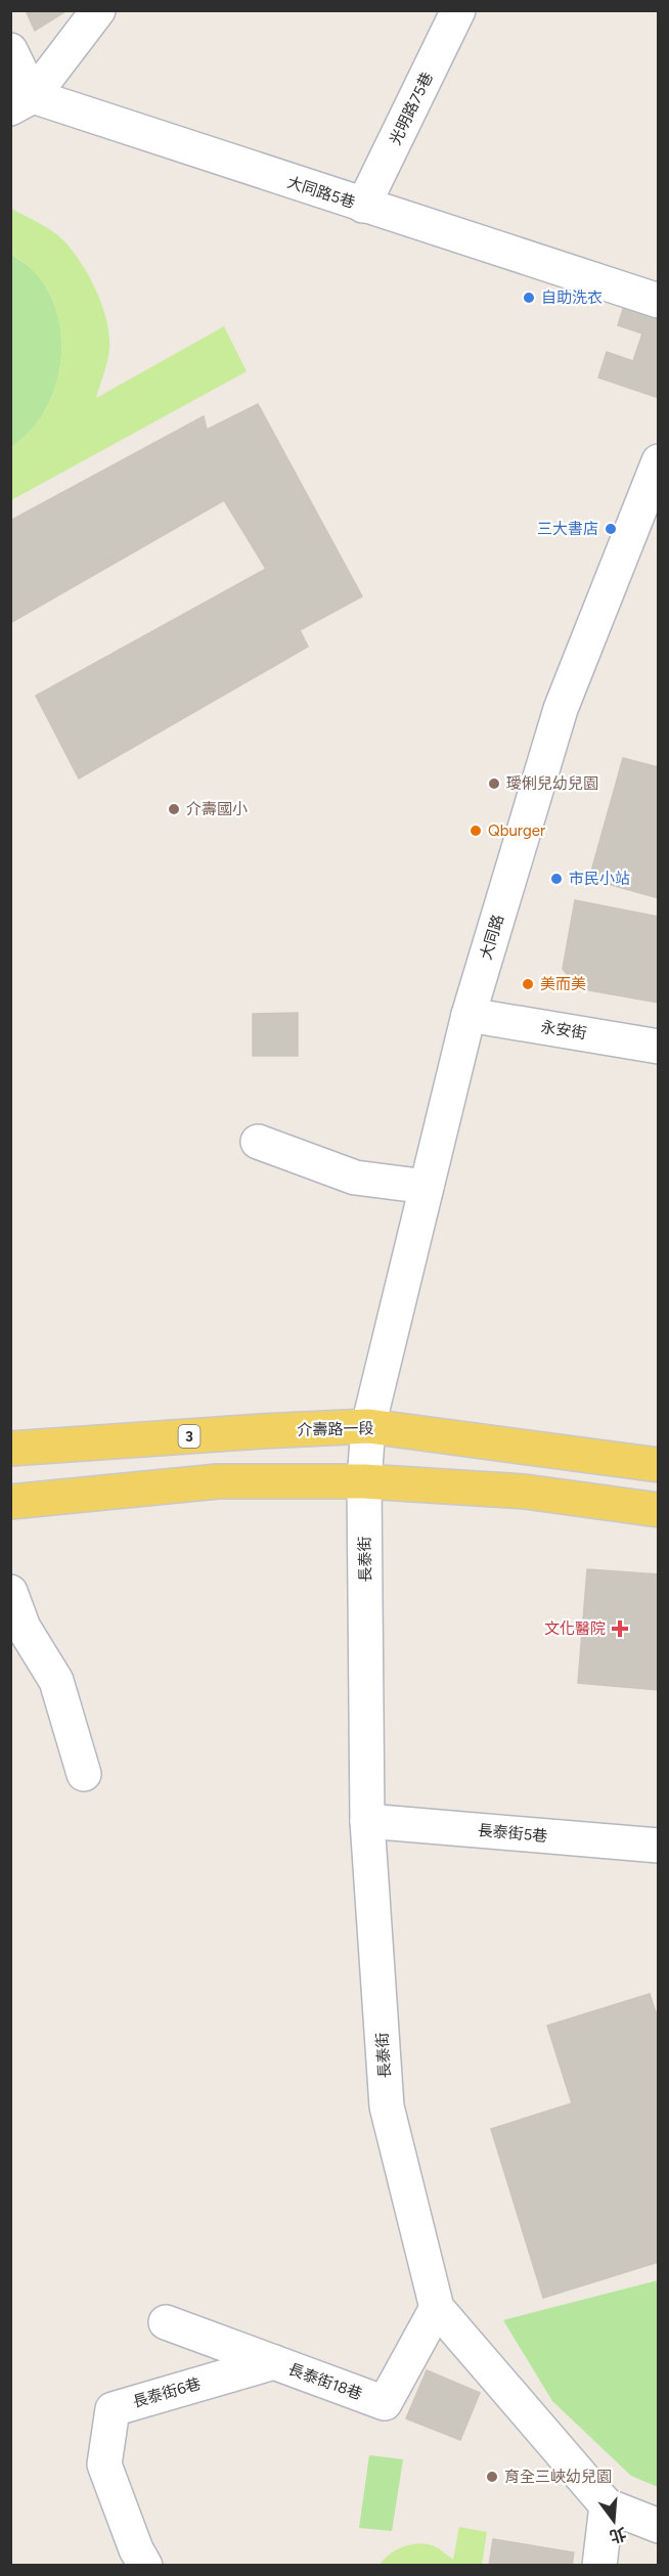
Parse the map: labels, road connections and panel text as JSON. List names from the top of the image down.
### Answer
{
  "streets": {
    "main road": ["介壽路一段", "3"],
    "street": [
      "光明路75巷",
      "大同路5巷",
      "大同路",
      "永安街",
      "長泰街",
      "長泰街5巷",
      "長泰街18巷",
      "長泰街6巷"
    ]
  },
  "crossings": [
    ["光明路75巷", "大同路5巷"],
    ["大同路", "永安街"],
    ["大同路", "介壽路一段"],
    ["大同路", "長泰街"],
    ["介壽路一段", "長泰街"],
    ["長泰街", "長泰街5巷"],
    ["長泰街", "長泰街18巷"],
    ["長泰街18巷", "長泰街6巷"]
  ],
  "places": {
    "other": [
      "自助洗衣",
      "三大書店",
      "璦俐兒幼兒園",
      "介壽國小",
      "Qburger",
      "市民小站",
      "美而美",
      "育全三峽幼兒園"
    ],
    "health": ["文化醫院"]
  },
  "north": "bottom"
}
